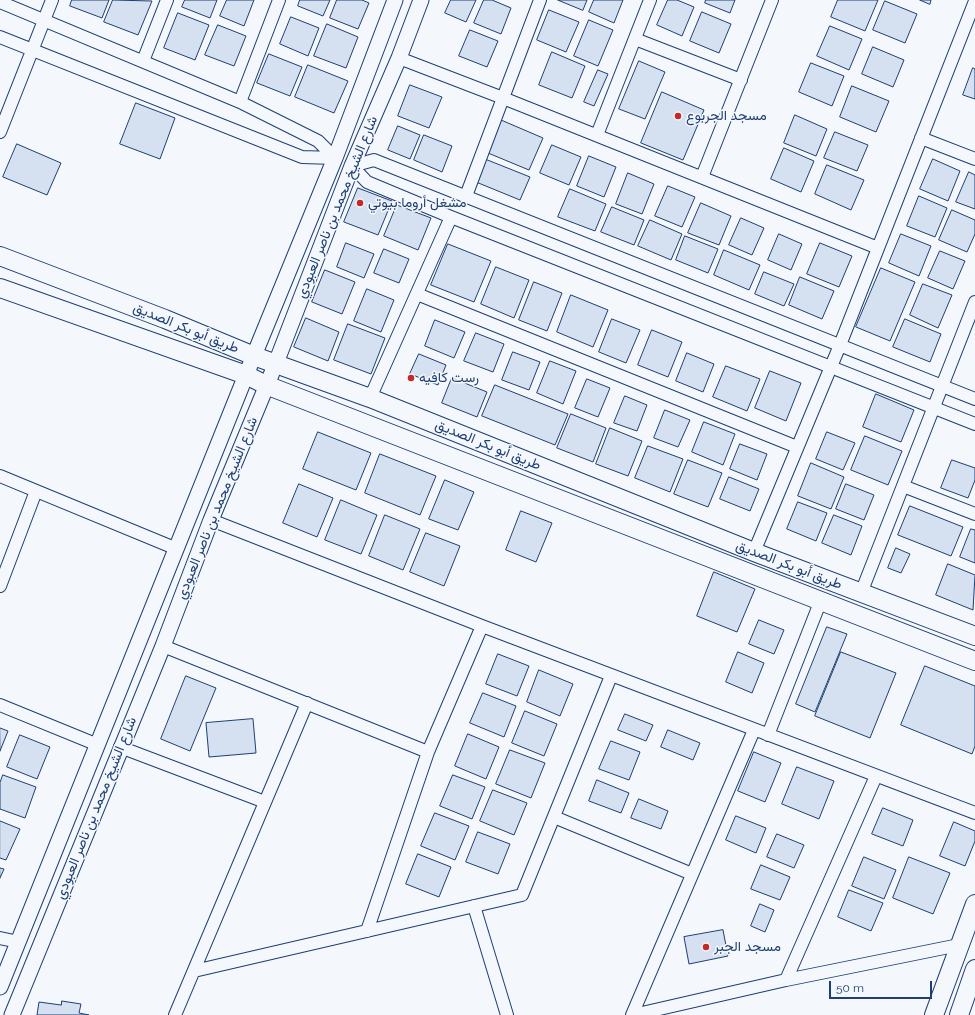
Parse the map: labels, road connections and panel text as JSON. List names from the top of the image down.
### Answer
{
  "streets": {
    "main road": ["طريق أبو بكر الصديق"],
    "street": ["شارع الشيخ محمد بن ناصر العبودي"]
  },
  "crossings": [
    ["شارع الشيخ محمد بن ناصر العبودي", "طريق أبو بكر الصديق"]
  ],
  "places": [
    "مسجد الجربوع",
    "مشغل أروما بيوتي",
    "رست كافيه",
    "مسجد الجبر"
  ],
  "scale_bar": "50 m"
}
